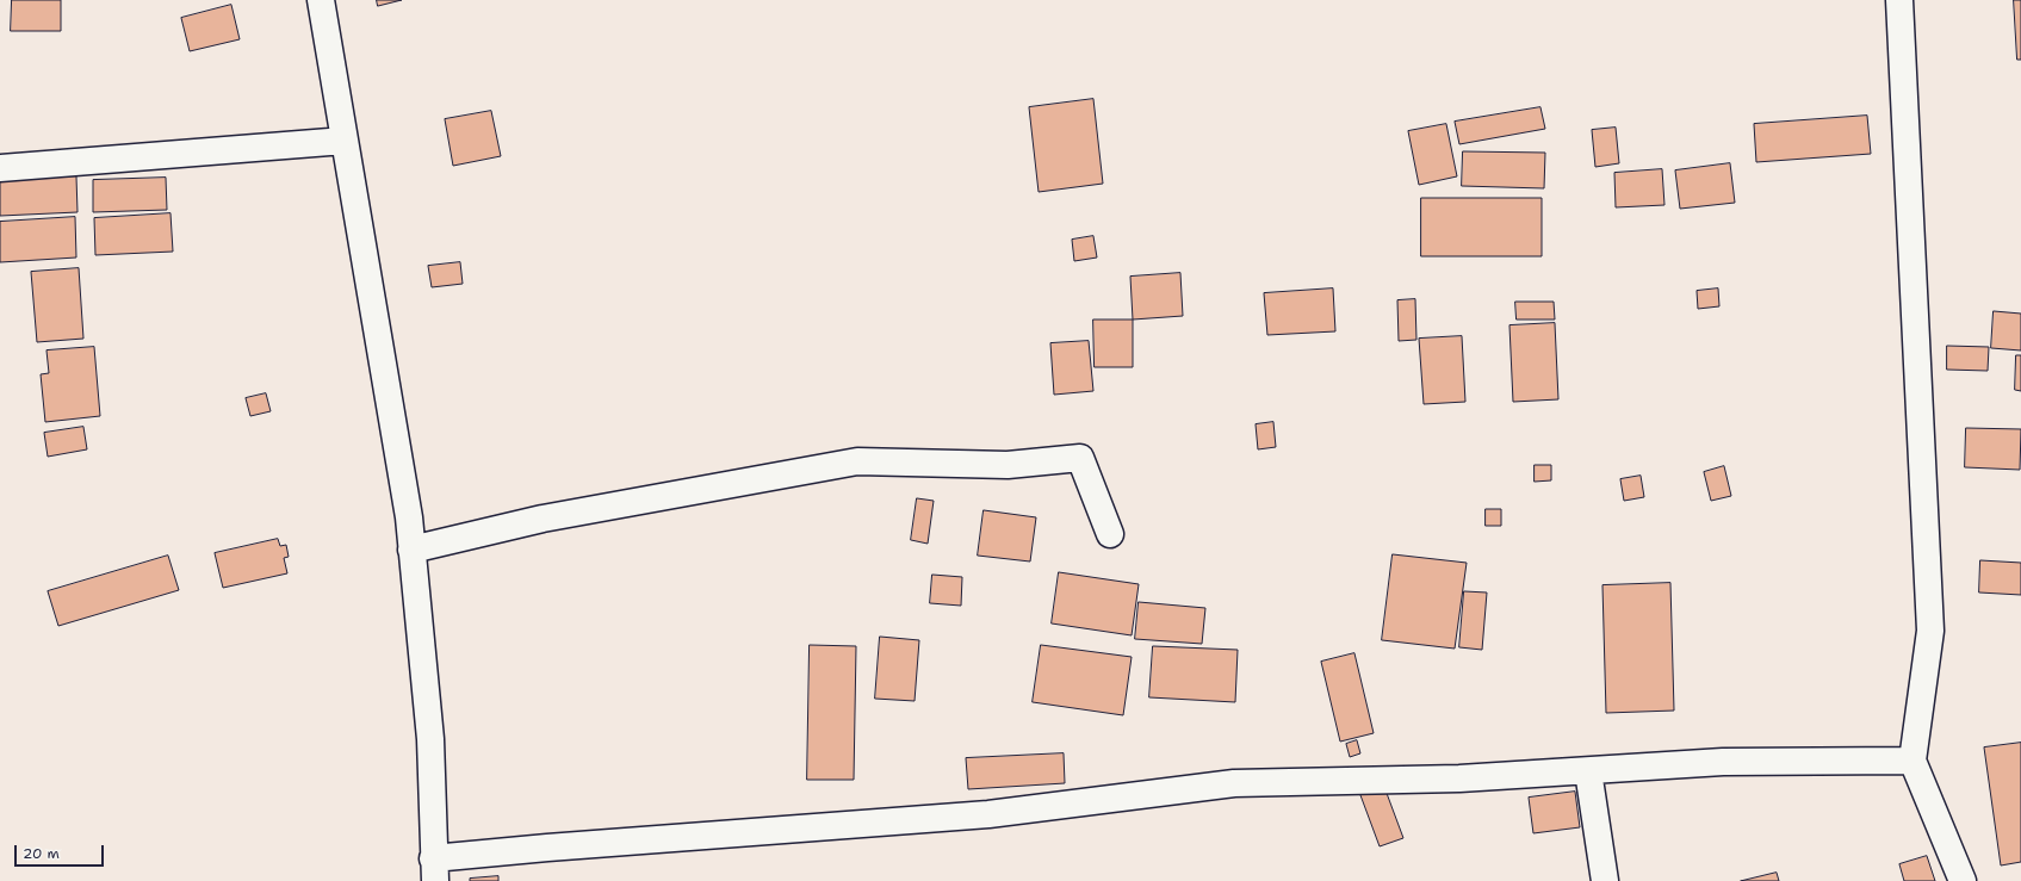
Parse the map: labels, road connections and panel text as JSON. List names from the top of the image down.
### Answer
{
  "scale_bar": "20 m"
}
